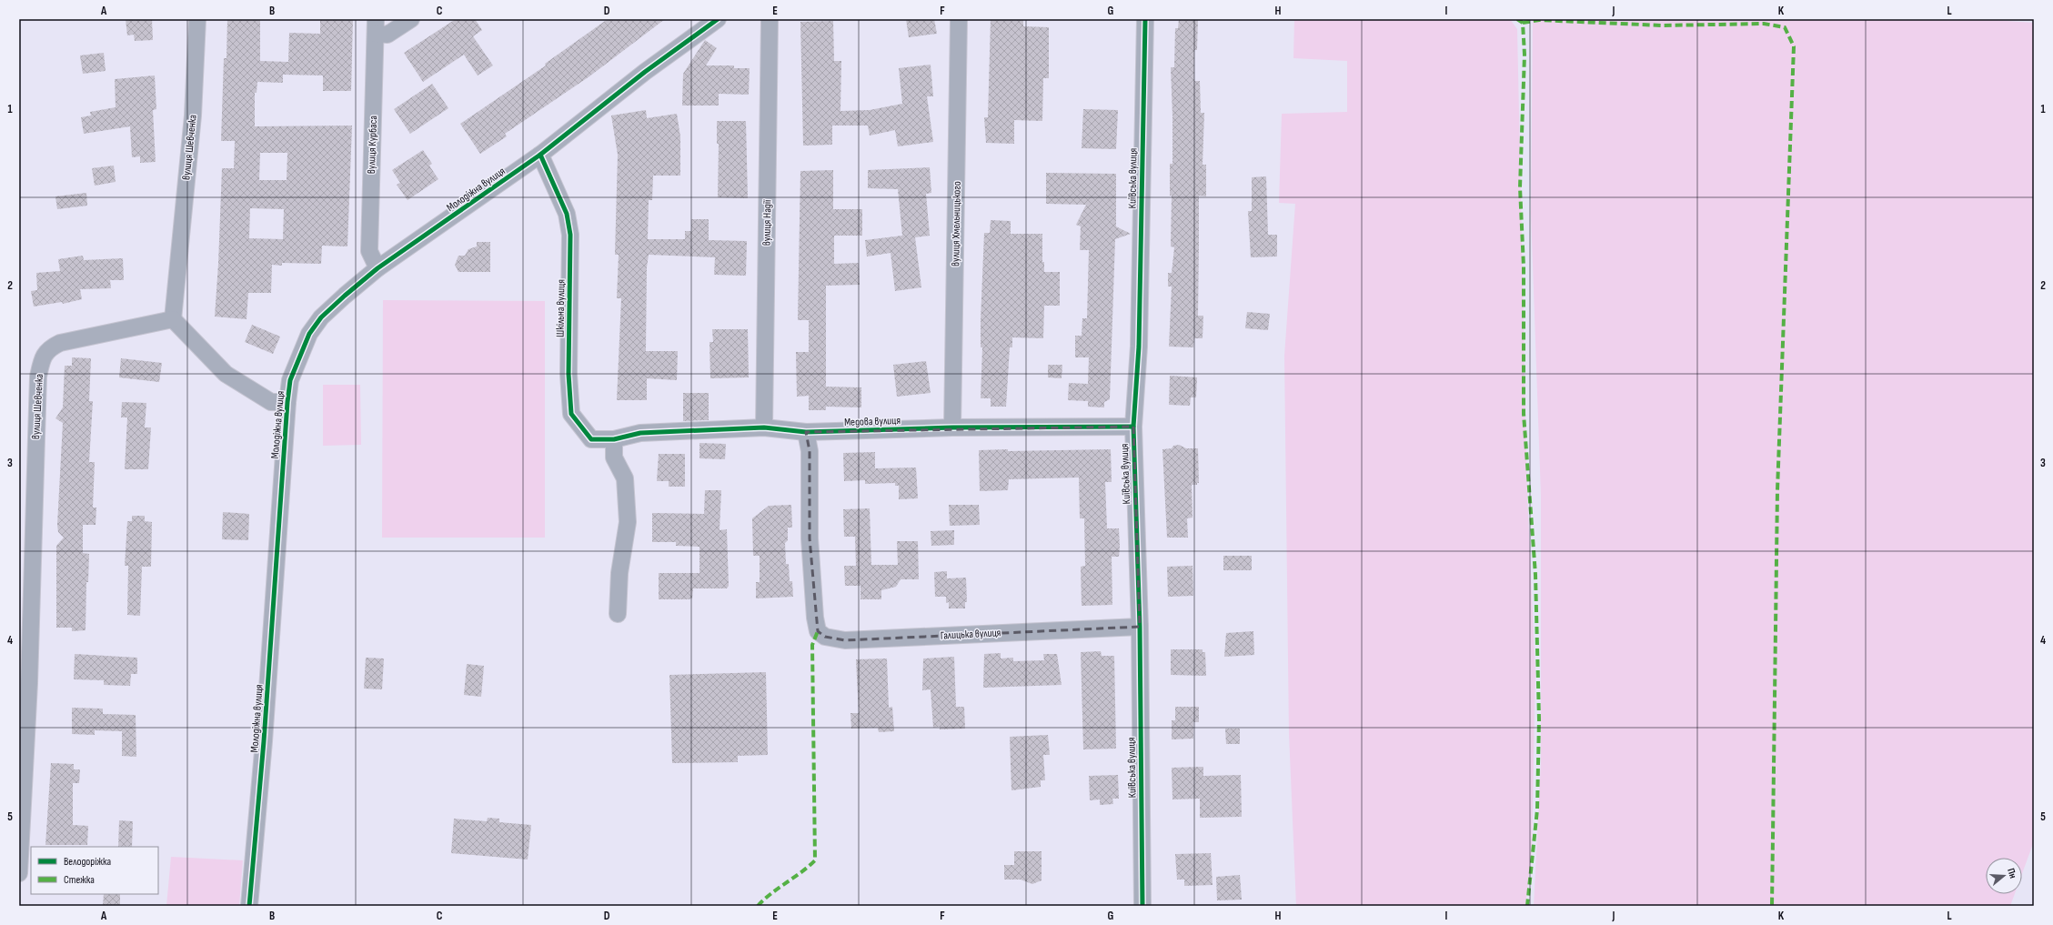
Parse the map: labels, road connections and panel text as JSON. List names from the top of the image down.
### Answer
{
  "streets": {
    "street": [
      "вулиця Курбаса",
      "вулиця Шевченка",
      "Київська вулиця",
      "Молодіжна вулиця",
      "вулиця Надії",
      "вулиця Хмельницького",
      "Шкільна вулиця",
      "Медова вулиця",
      "Галицька вулиця"
    ]
  },
  "crossings": [
    ["вулиця Курбаса", "Молодіжна вулиця"],
    ["Київська вулиця", "Медова вулиця"],
    ["Київська вулиця", "Галицька вулиця"],
    ["Молодіжна вулиця", "Шкільна вулиця"],
    ["вулиця Надії", "Медова вулиця"],
    ["вулиця Хмельницького", "Медова вулиця"],
    ["Шкільна вулиця", "Медова вулиця"],
    ["Медова вулиця", "Галицька вулиця"]
  ],
  "legend": ["Велодоріжка", "Стежка"],
  "north": "right",
  "grid": {
    "columns": [
      "A",
      "B",
      "C",
      "D",
      "E",
      "F",
      "G",
      "H",
      "I",
      "J",
      "K",
      "L"
    ],
    "rows": [
      "1",
      "2",
      "3",
      "4",
      "5"
    ]
  }
}
